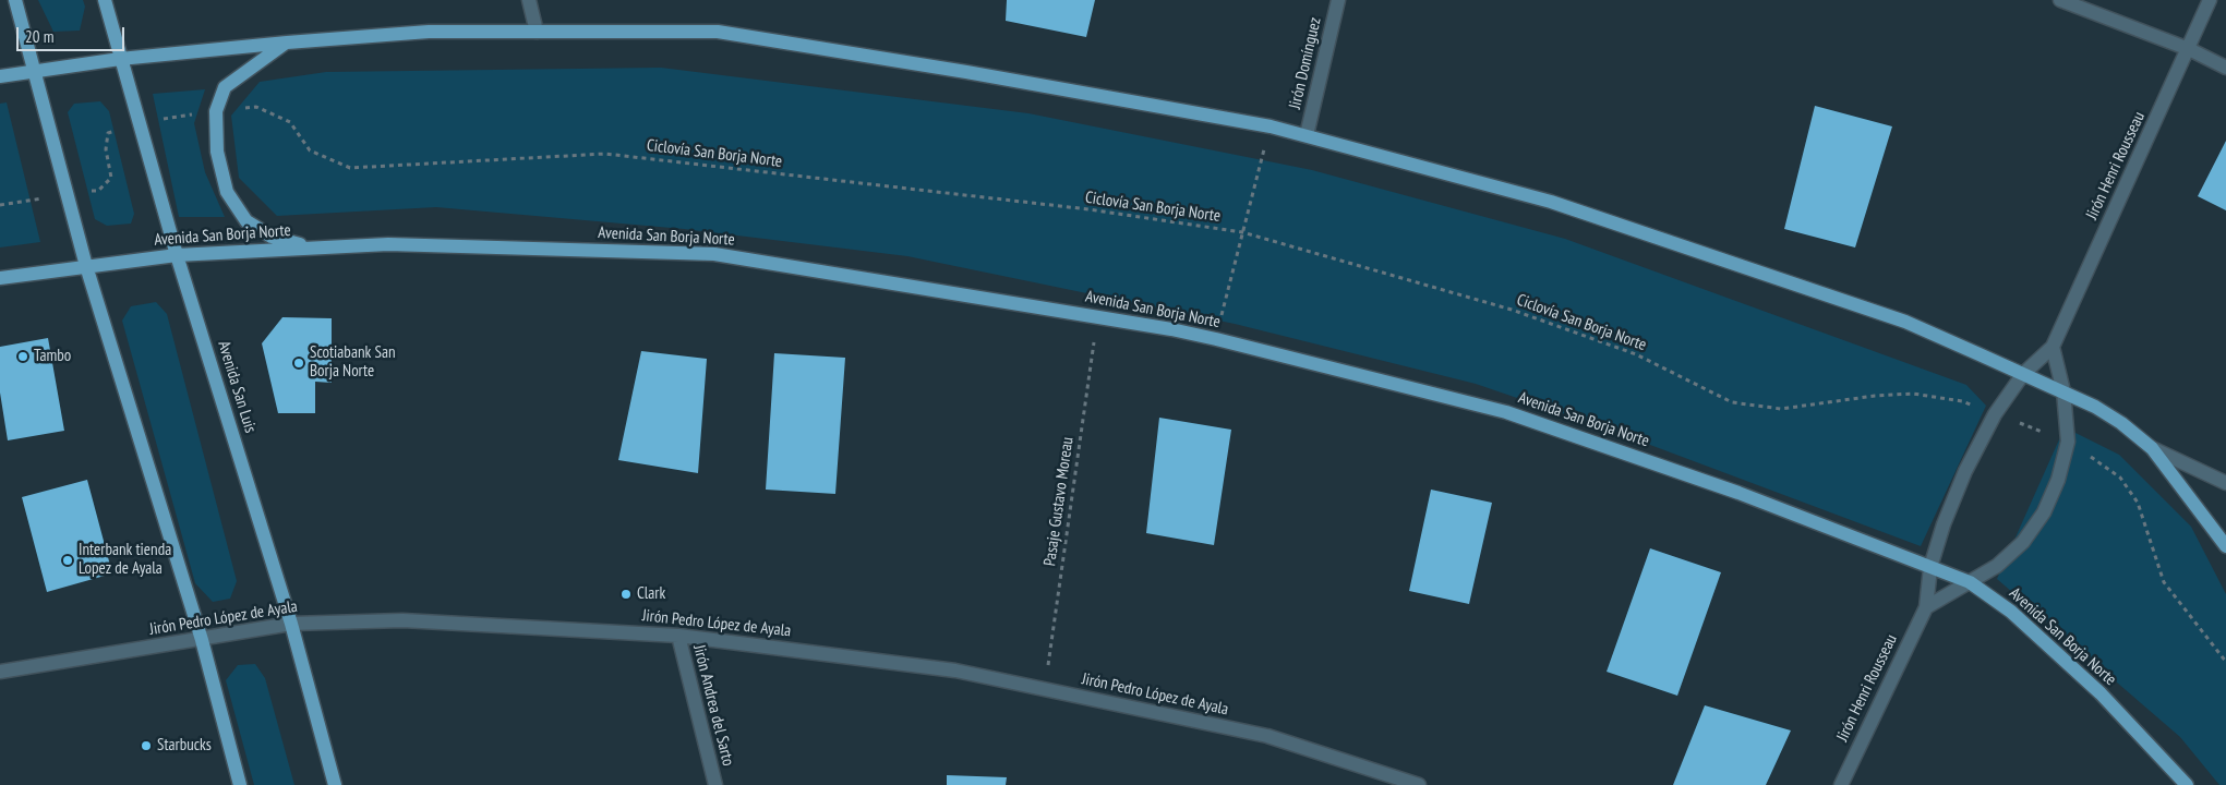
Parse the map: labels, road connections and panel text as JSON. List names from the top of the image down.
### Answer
{
  "streets": {
    "main road": ["Avenida San Borja Norte", "Avenida San Luis"],
    "street": [
      "Jirón Domínguez",
      "Jirón Henri Rousseau",
      "Jirón Pedro López de Ayala",
      "Jirón Andrea del Sarto"
    ],
    "path": ["Ciclovía San Borja Norte", "Pasaje Gustavo Moreau"]
  },
  "crossings": [
    ["Ciclovía San Borja Norte", "Jirón Henri Rousseau"],
    ["Ciclovía San Borja Norte", "Avenida San Luis"],
    ["Jirón Henri Rousseau", "Avenida San Borja Norte"],
    ["Avenida San Borja Norte", "Avenida San Luis"],
    ["Avenida San Borja Norte", "Pasaje Gustavo Moreau"],
    ["Avenida San Luis", "Jirón Pedro López de Ayala"],
    ["Pasaje Gustavo Moreau", "Jirón Pedro López de Ayala"],
    ["Jirón Pedro López de Ayala", "Jirón Andrea del Sarto"]
  ],
  "places": [
    "Tambo",
    "Scotiabank San Borja Norte",
    "Interbank tienda Lopez de Ayala",
    "Clark",
    "Starbucks"
  ],
  "scale_bar": "20 m"
}
